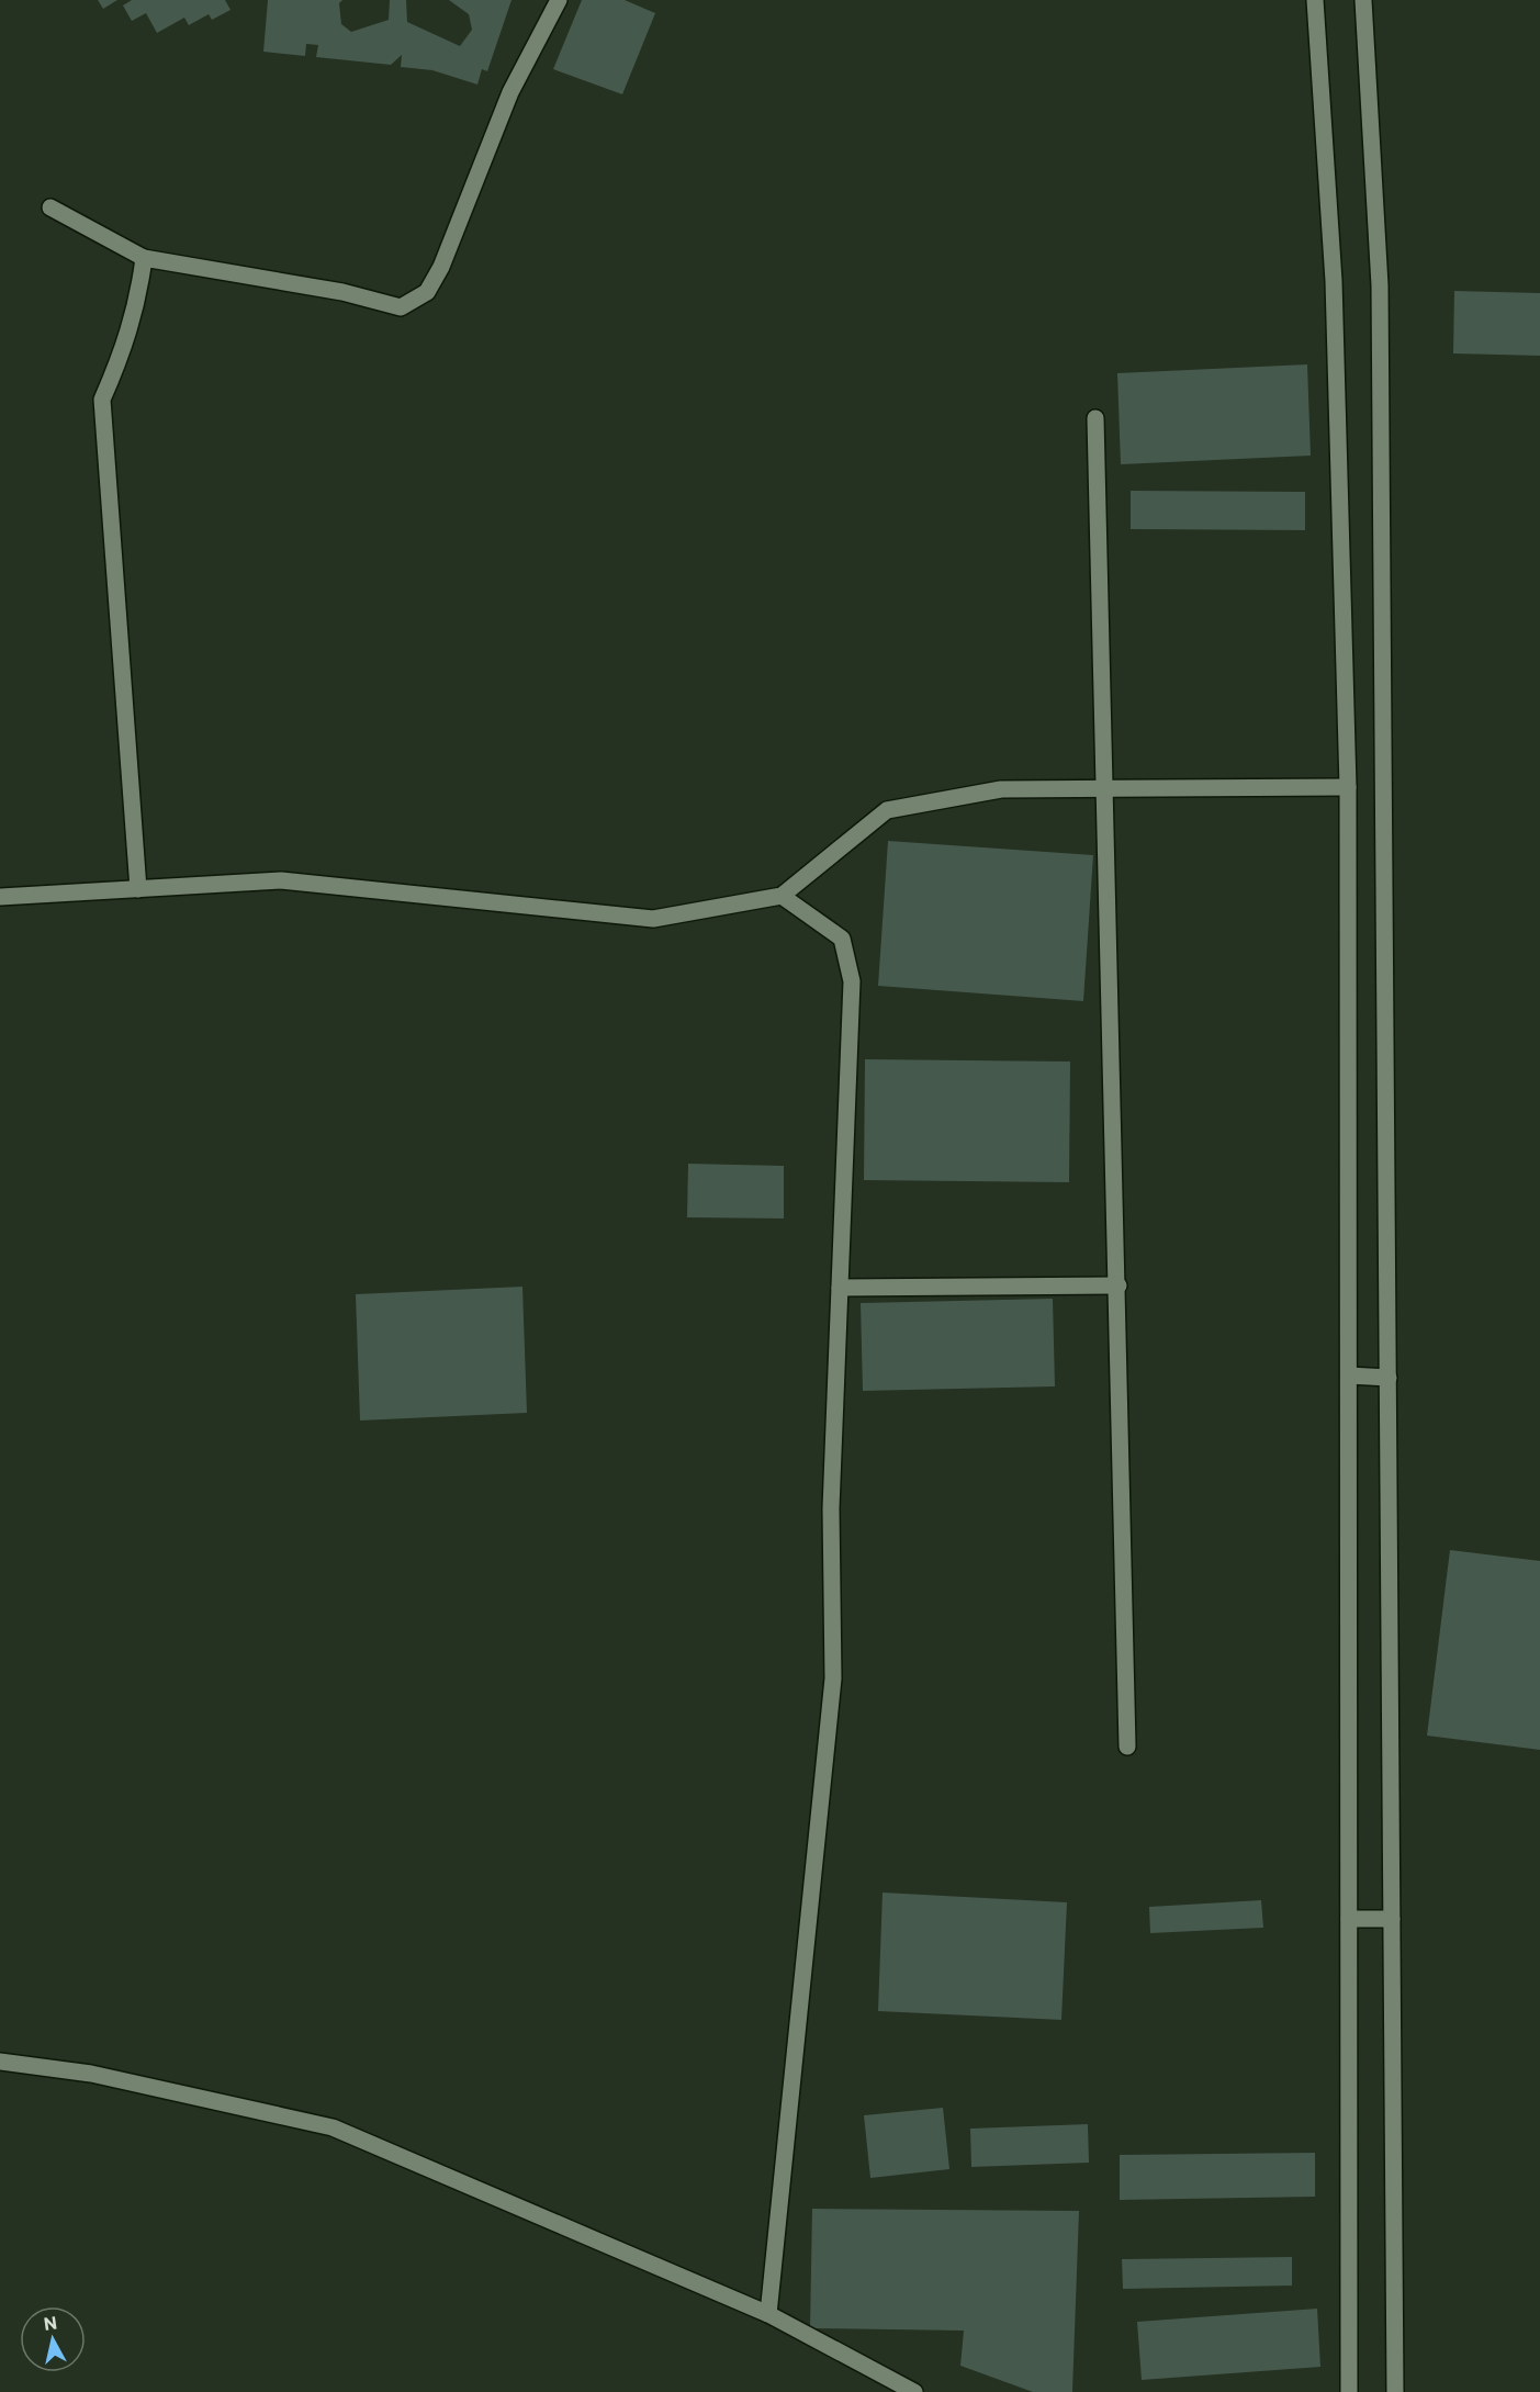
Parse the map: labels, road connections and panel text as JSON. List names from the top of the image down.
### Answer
{
  "north": "top"
}
